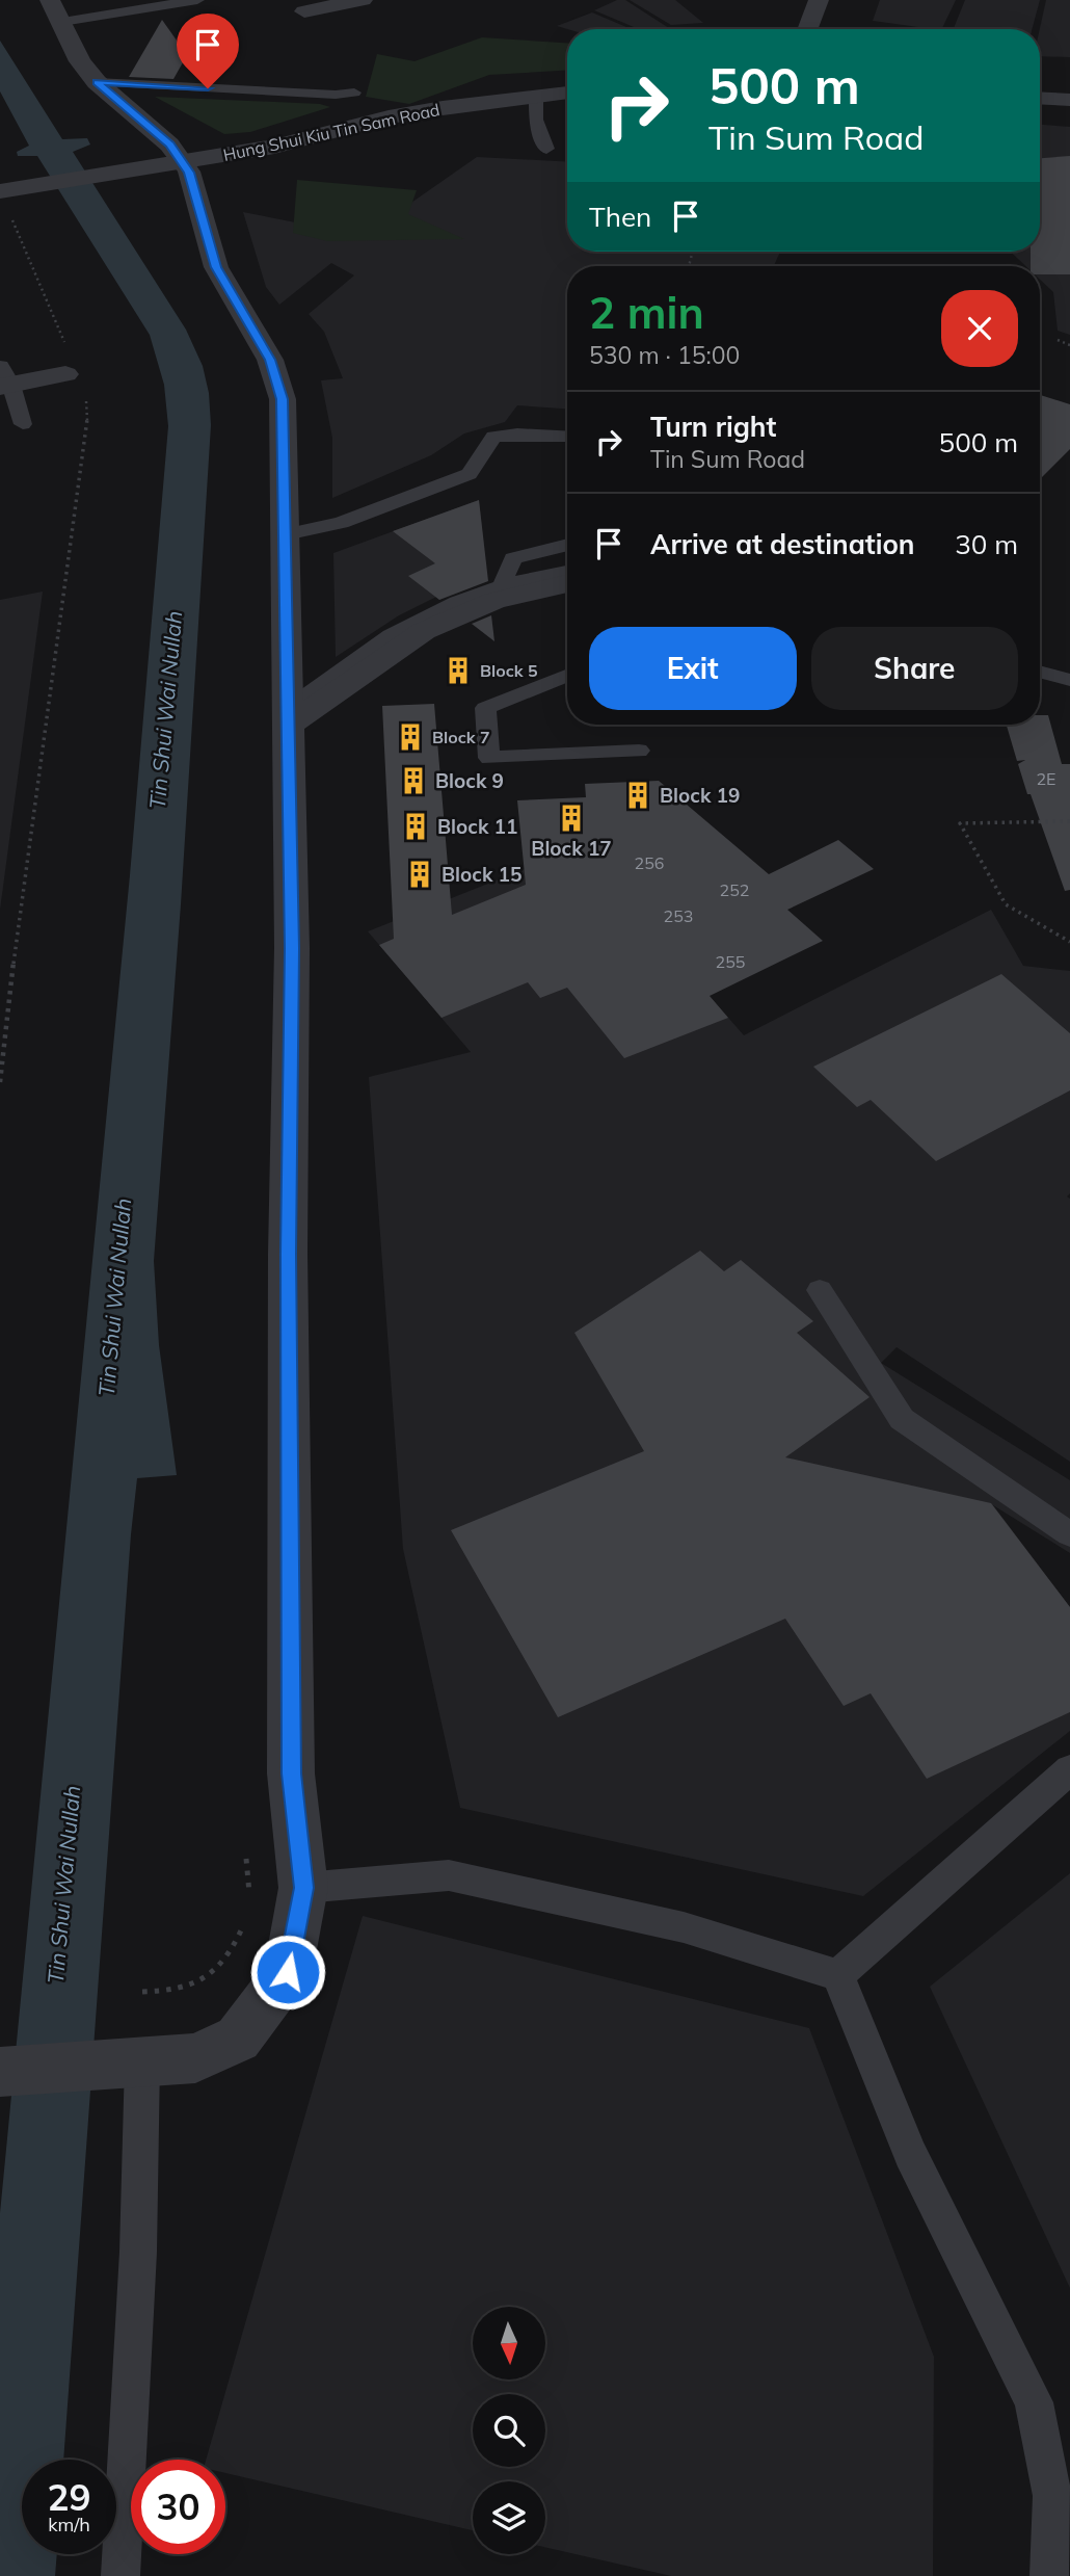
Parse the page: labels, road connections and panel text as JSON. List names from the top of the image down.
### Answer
{
  "streets": {
    "street": ["Hung Shui Kiu Tin Sam Road"]
  },
  "water": ["Tin Shui Wai Nullah"],
  "places": {
    "building": [
      "Block 5",
      "Block 7",
      "Block 9",
      "Block 19",
      "Block 17",
      "Block 11",
      "Block 15"
    ]
  },
  "house_numbers": [
    "2E",
    "256",
    "252",
    "253",
    "255"
  ],
  "north": "bottom",
  "page": {
    "turn": ["500 m", "Tin Sum Road"],
    "then": "Then",
    "heading": ["2 min", "530 m · 15:00"],
    "list": [
      {
        "name": "Turn right",
        "note": "Tin Sum Road",
        "value": "500 m"
      },
      {
        "name": "Arrive at destination",
        "value": "30 m"
      }
    ],
    "buttons": ["Exit", "Share"],
    "speed": "29 km/h",
    "limit": "30"
  }
}
